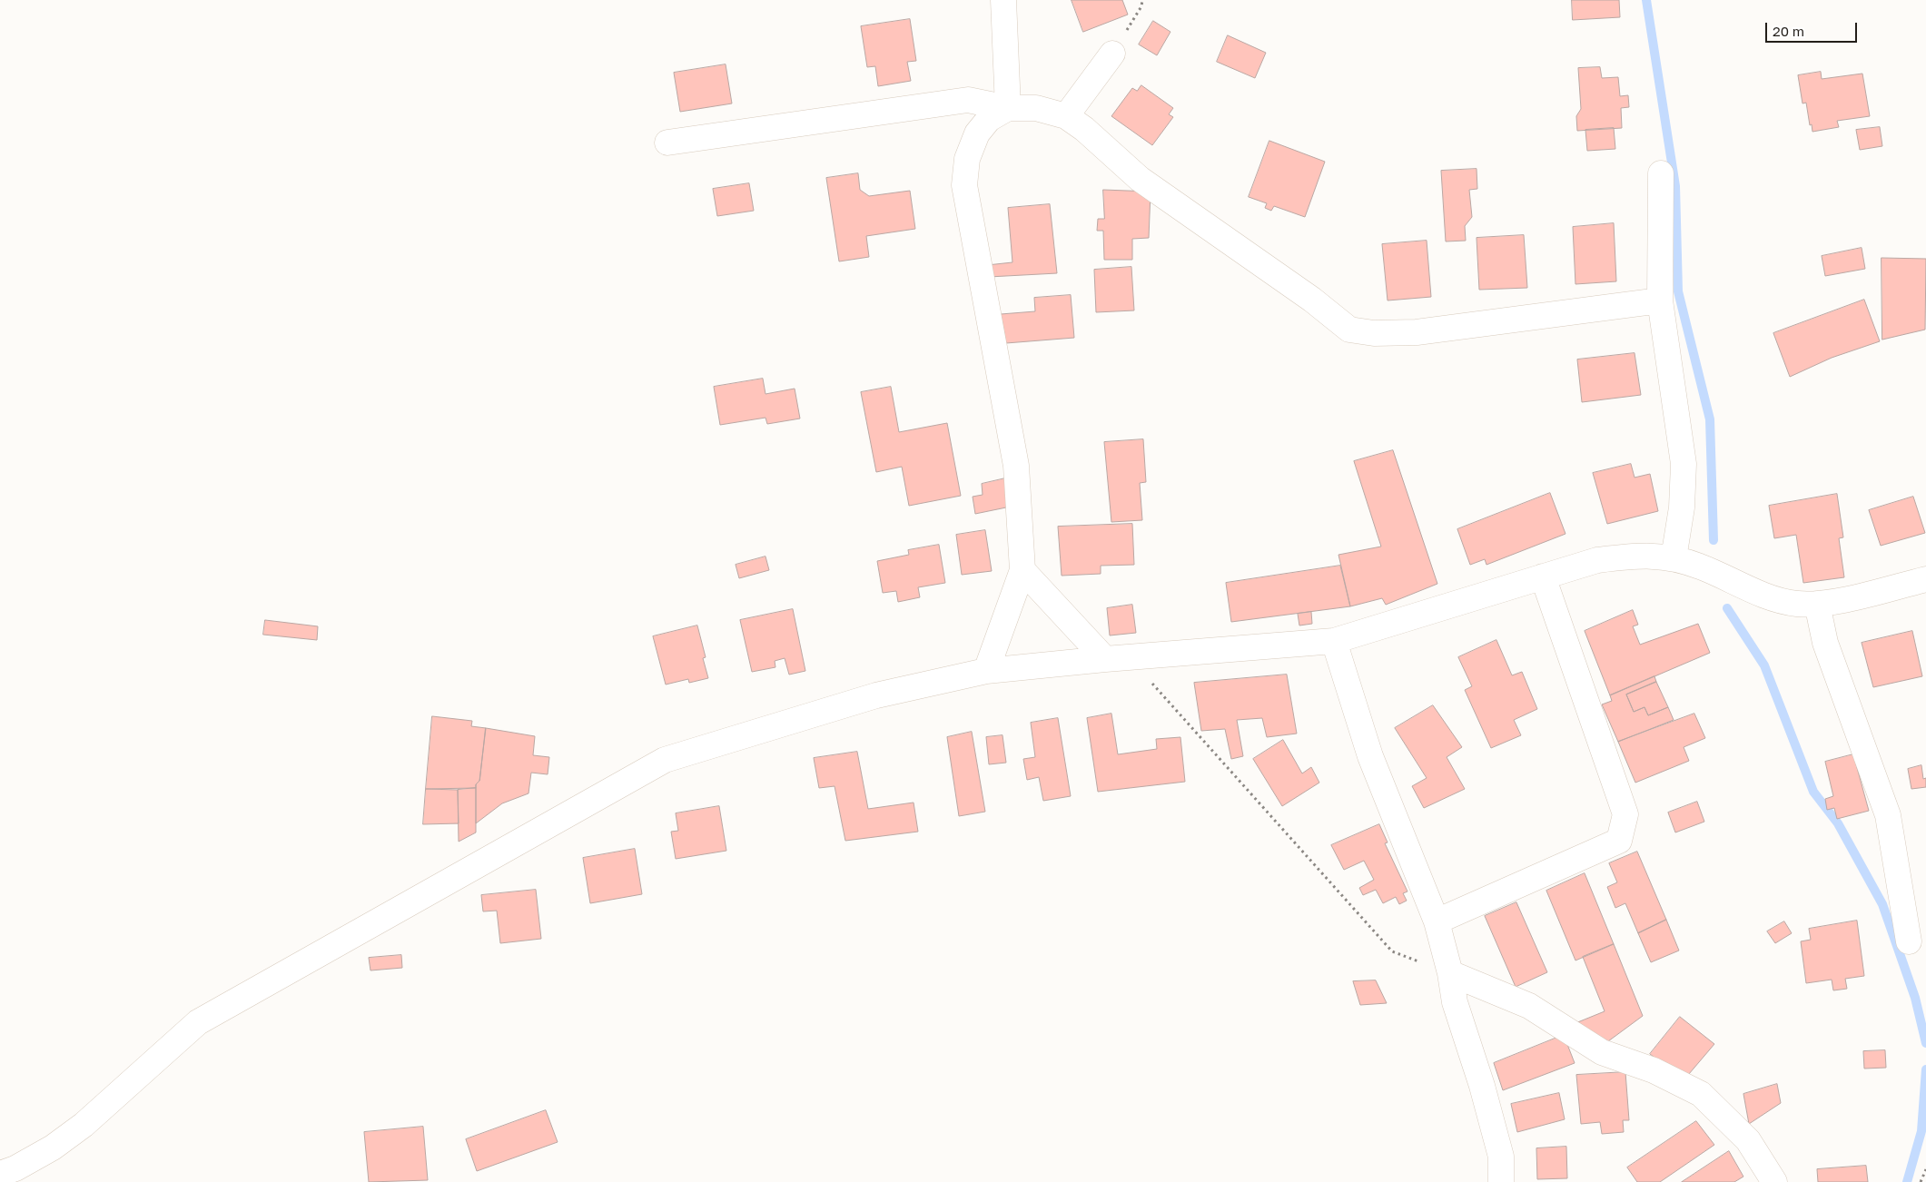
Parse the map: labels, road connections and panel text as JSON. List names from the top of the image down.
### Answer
{
  "scale_bar": "20 m"
}
